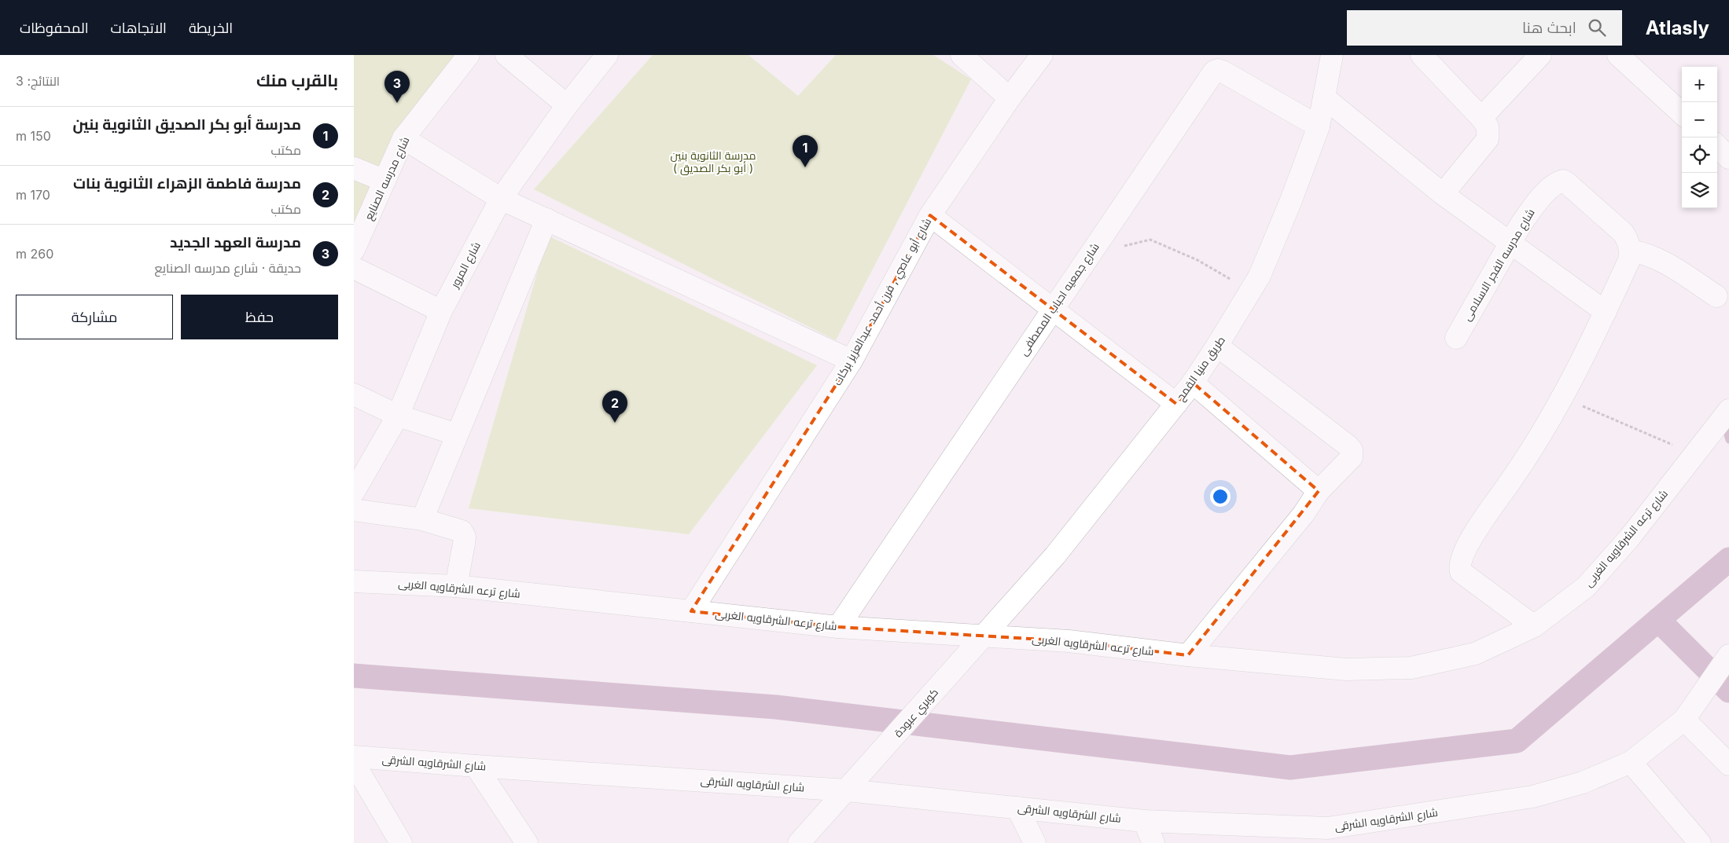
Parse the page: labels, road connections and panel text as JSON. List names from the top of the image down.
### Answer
{
  "streets": {
    "street": [
      "شارع مدرسه الصنايع",
      "شارع المرور",
      "شارع مدرسه الفجر الاسلامى",
      "شارع جمعيه احباب المصطفى",
      "شارع أبو عاصي , فرن أحمد عبدالعزيز بركات",
      "طريق منيا القمح",
      "شارع ترعه الشرقاويه الغربى",
      "كوبري عبودة",
      "شارع الشرقاويه الشرقى"
    ]
  },
  "crossings": [
    ["شارع جمعيه احباب المصطفى", "طريق منيا القمح"],
    ["شارع جمعيه احباب المصطفى", "شارع ترعه الشرقاويه الغربى"],
    ["شارع أبو عاصي , فرن أحمد عبدالعزيز بركات", "شارع ترعه الشرقاويه الغربى"],
    ["طريق منيا القمح", "شارع ترعه الشرقاويه الغربى"],
    ["طريق منيا القمح", "كوبري عبودة"],
    ["شارع ترعه الشرقاويه الغربى", "كوبري عبودة"],
    ["كوبري عبودة", "شارع الشرقاويه الشرقى"]
  ],
  "parks": ["مدرسة الثانوية بنين ( أبو بكر الصديق )"],
  "page": {
    "header": "Atlasly",
    "search": "ابحث هنا",
    "nav": ["الخريطة", "الاتجاهات", "المحفوظات"],
    "heading": ["بالقرب منك", "النتائج: 3"],
    "map_buttons": ["+", "−"],
    "pins": ["3", "1", "2"],
    "list": [
      {
        "mark": "1",
        "name": "مدرسة أبو بكر الصديق الثانوية بنين",
        "note": "مكتب",
        "value": "150 m"
      },
      {
        "mark": "2",
        "name": "مدرسة فاطمة الزهراء الثانوية بنات",
        "note": "مكتب",
        "value": "170 m"
      },
      {
        "mark": "3",
        "name": "مدرسة العهد الجديد",
        "note": "حديقة · شارع مدرسه الصنايع",
        "value": "260 m"
      }
    ],
    "buttons": ["حفظ", "مشاركة"]
  }
}
